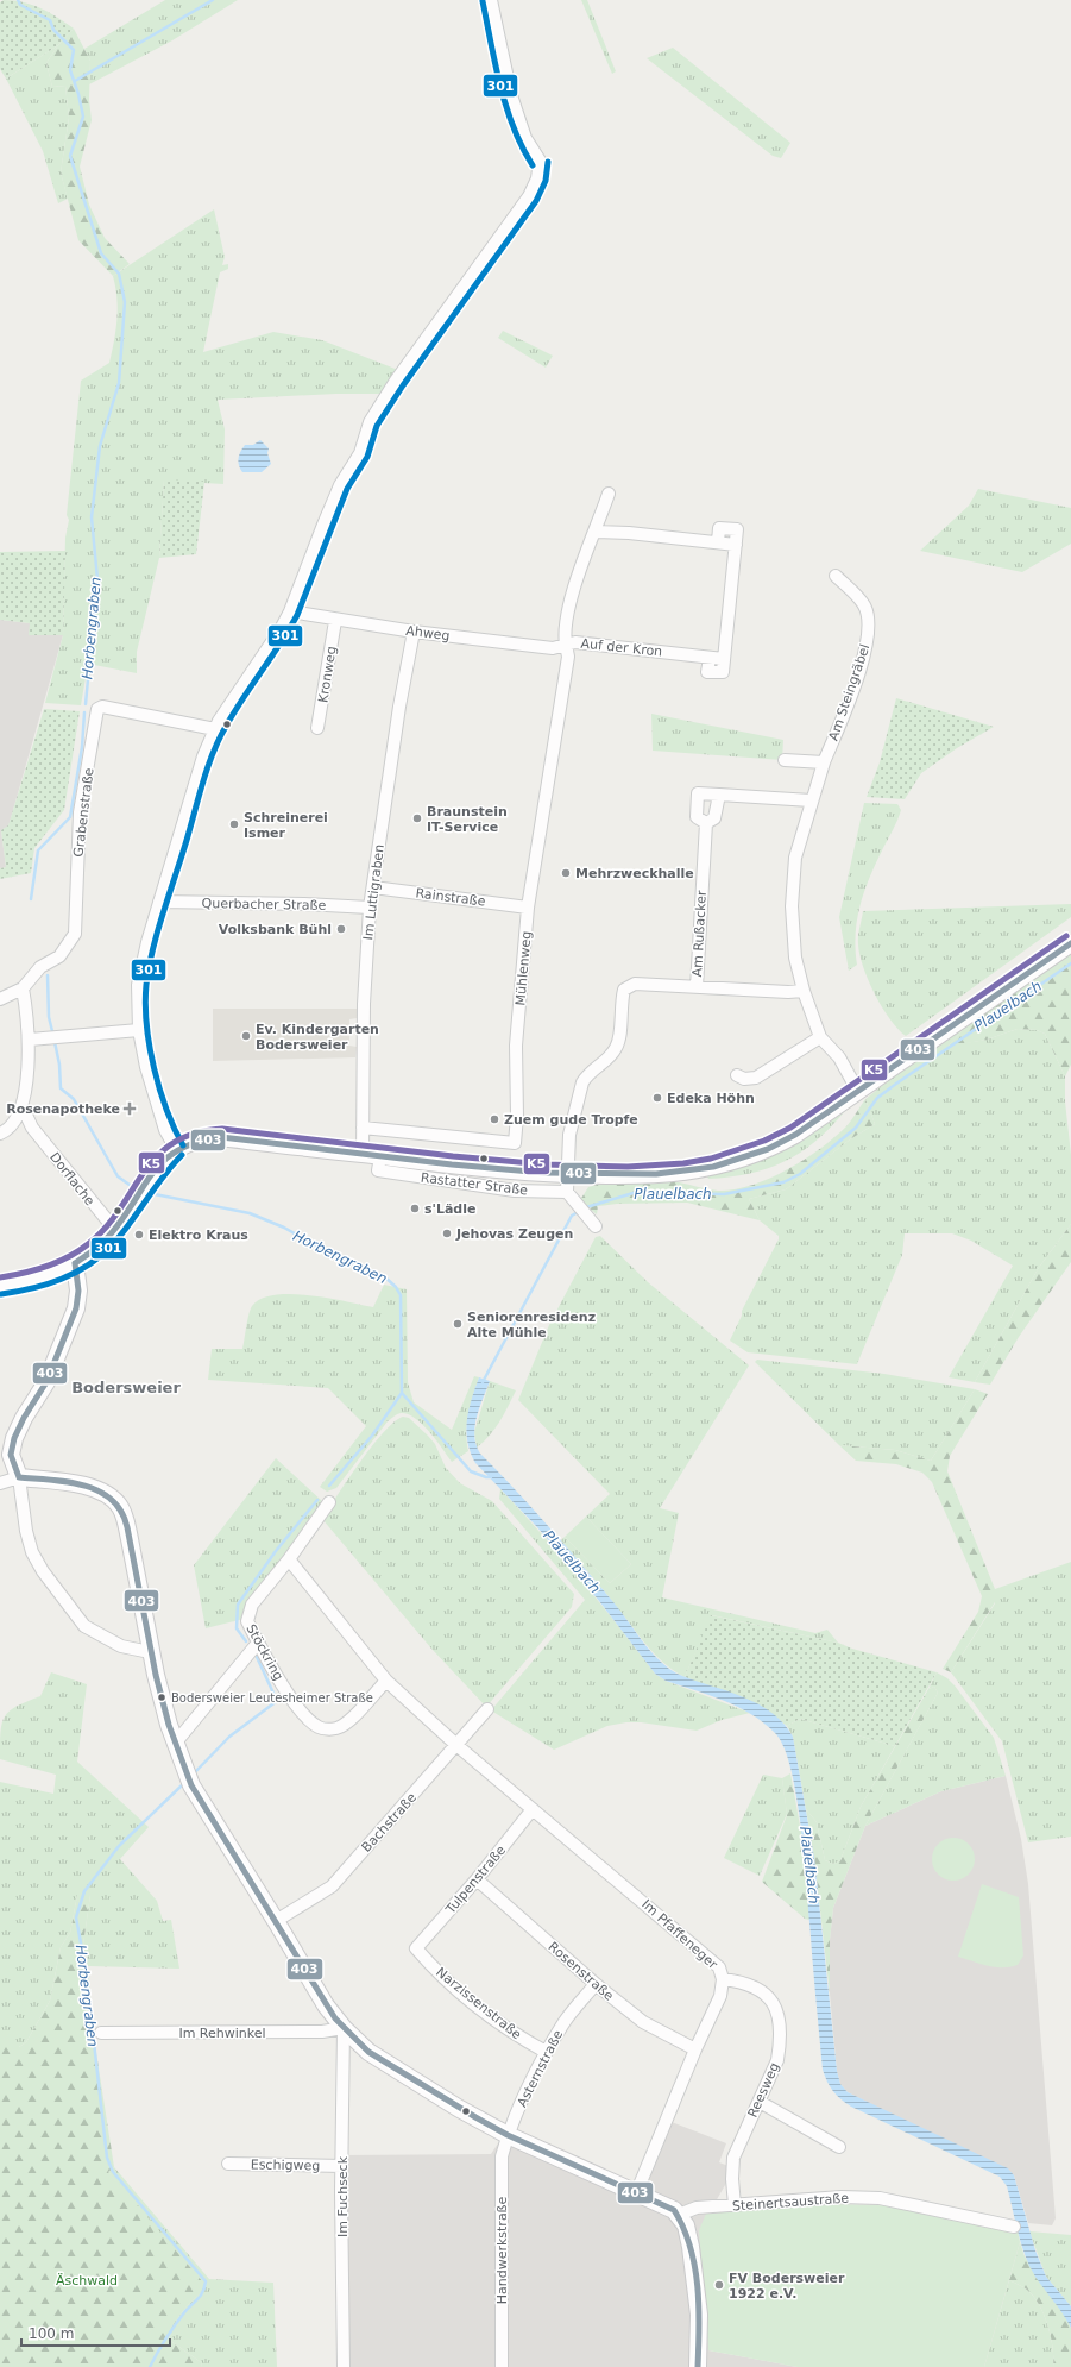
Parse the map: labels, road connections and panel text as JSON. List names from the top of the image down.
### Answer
{
  "streets": {
    "street": [
      "Ahweg",
      "Auf der Kron",
      "Kronweg",
      "Am Steingräbel",
      "Grabenstraße",
      "Im Luttigraben",
      "Rainstraße",
      "Querbacher Straße",
      "Am Rußacker",
      "Mühlenweg",
      "Dorflache",
      "Rastatter Straße",
      "Stöckring",
      "Bachstraße",
      "Tulpenstraße",
      "Im Pfaffeneger",
      "Rosenstraße",
      "Narzissenstraße",
      "Im Rehwinkel",
      "Asternstraße",
      "Reesweg",
      "Eschigweg",
      "Im Fuchseck",
      "Steinertsaustraße",
      "Handwerkstraße"
    ]
  },
  "crossings": [
    ["Ahweg", "Auf der Kron"],
    ["Ahweg", "Kronweg"],
    ["Ahweg", "Im Luttigraben"],
    ["Ahweg", "Mühlenweg"],
    ["Auf der Kron", "Mühlenweg"],
    ["Am Steingräbel", "Am Rußacker"],
    ["Am Steingräbel", "Rastatter Straße"],
    ["Im Luttigraben", "Rainstraße"],
    ["Im Luttigraben", "Querbacher Straße"],
    ["Im Luttigraben", "Mühlenweg"],
    ["Im Luttigraben", "Rastatter Straße"],
    ["Rainstraße", "Mühlenweg"],
    ["Am Rußacker", "Rastatter Straße"],
    ["Dorflache", "Rastatter Straße"],
    ["Bachstraße", "Im Pfaffeneger"],
    ["Tulpenstraße", "Im Pfaffeneger"],
    ["Tulpenstraße", "Rosenstraße"],
    ["Tulpenstraße", "Narzissenstraße"],
    ["Im Pfaffeneger", "Rosenstraße"],
    ["Im Pfaffeneger", "Reesweg"],
    ["Rosenstraße", "Asternstraße"],
    ["Narzissenstraße", "Asternstraße"],
    ["Im Rehwinkel", "Im Fuchseck"],
    ["Asternstraße", "Handwerkstraße"],
    ["Reesweg", "Steinertsaustraße"],
    ["Eschigweg", "Im Fuchseck"]
  ],
  "districts": ["Bodersweier"],
  "water": ["Horbengraben", "Plauelbach"],
  "parks": ["Äschwald"],
  "places": {
    "other": [
      "Braunstein IT-Service",
      "Schreinerei Ismer",
      "Mehrzweckhalle",
      "Volksbank Bühl",
      "Ev. Kindergarten Bodersweier",
      "Edeka Höhn",
      "Zuem gude Tropfe",
      "s'Lädle",
      "Jehovas Zeugen",
      "Elektro Kraus",
      "Seniorenresidenz Alte Mühle",
      "Bodersweier Leutesheimer Straße",
      "FV Bodersweier 1922 e.V."
    ],
    "health": ["Rosenapotheke"]
  },
  "lines": ["transit line 301", "transit line K5", "transit line 403"],
  "scale_bar": "100 m"
}
